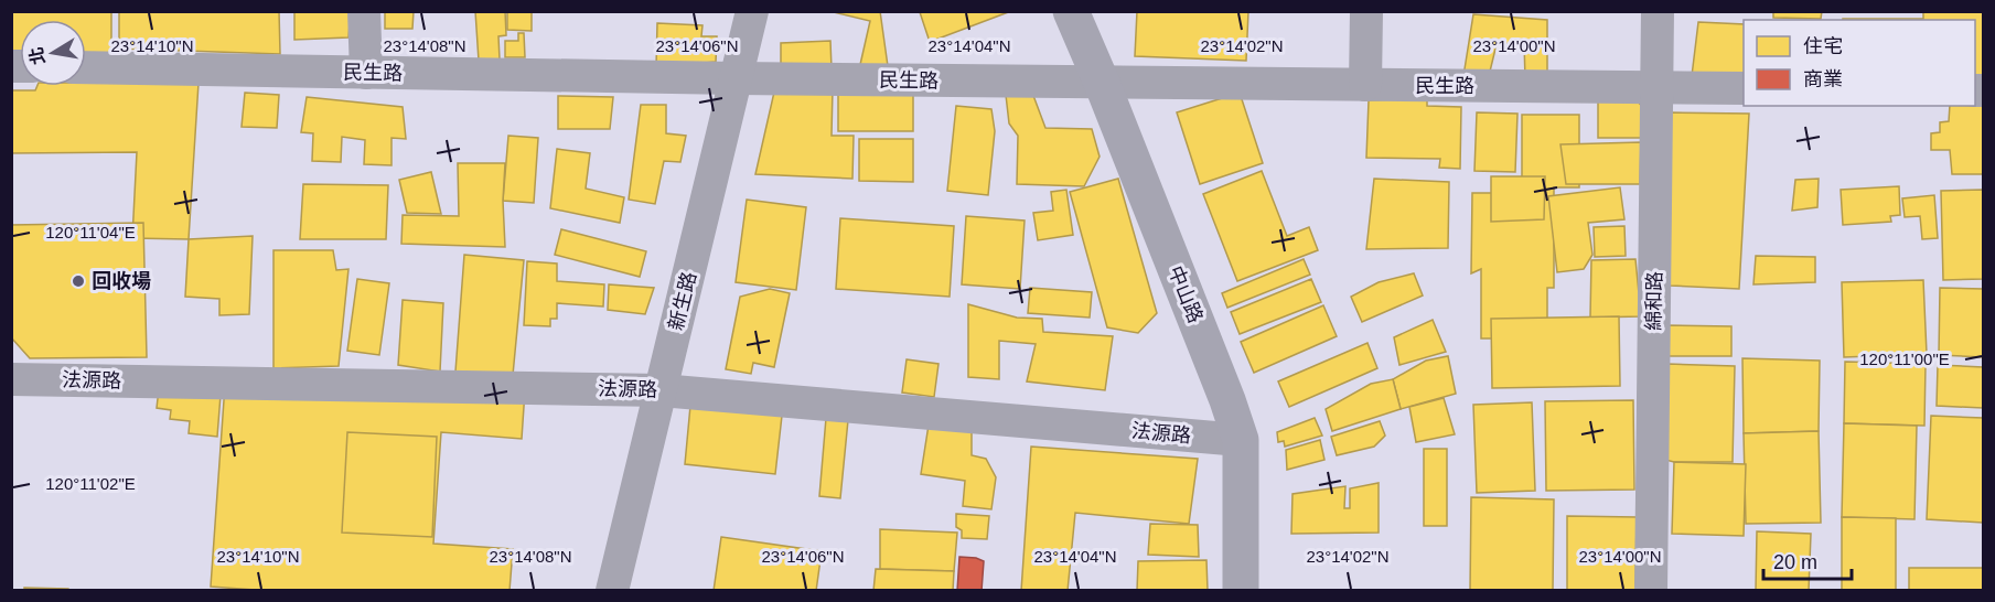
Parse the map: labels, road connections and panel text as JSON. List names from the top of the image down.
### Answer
{
  "streets": {
    "main road": ["中山路"],
    "street": [
      "民生路",
      "新生路",
      "綿和路",
      "法源路"
    ]
  },
  "crossings": [
    ["民生路", "中山路"],
    ["民生路", "新生路"],
    ["民生路", "綿和路"],
    ["中山路", "法源路"],
    ["新生路", "法源路"]
  ],
  "places": ["回收場"],
  "legend": ["住宅", "商業"],
  "scale_bar": "20 m",
  "north": "left",
  "coordinates": [
    "23°14'10\"N",
    "23°14'08\"N",
    "23°14'06\"N",
    "23°14'04\"N",
    "23°14'02\"N",
    "23°14'00\"N",
    "120°11'04\"E",
    "120°11'00\"E",
    "120°11'02\"E"
  ]
}
